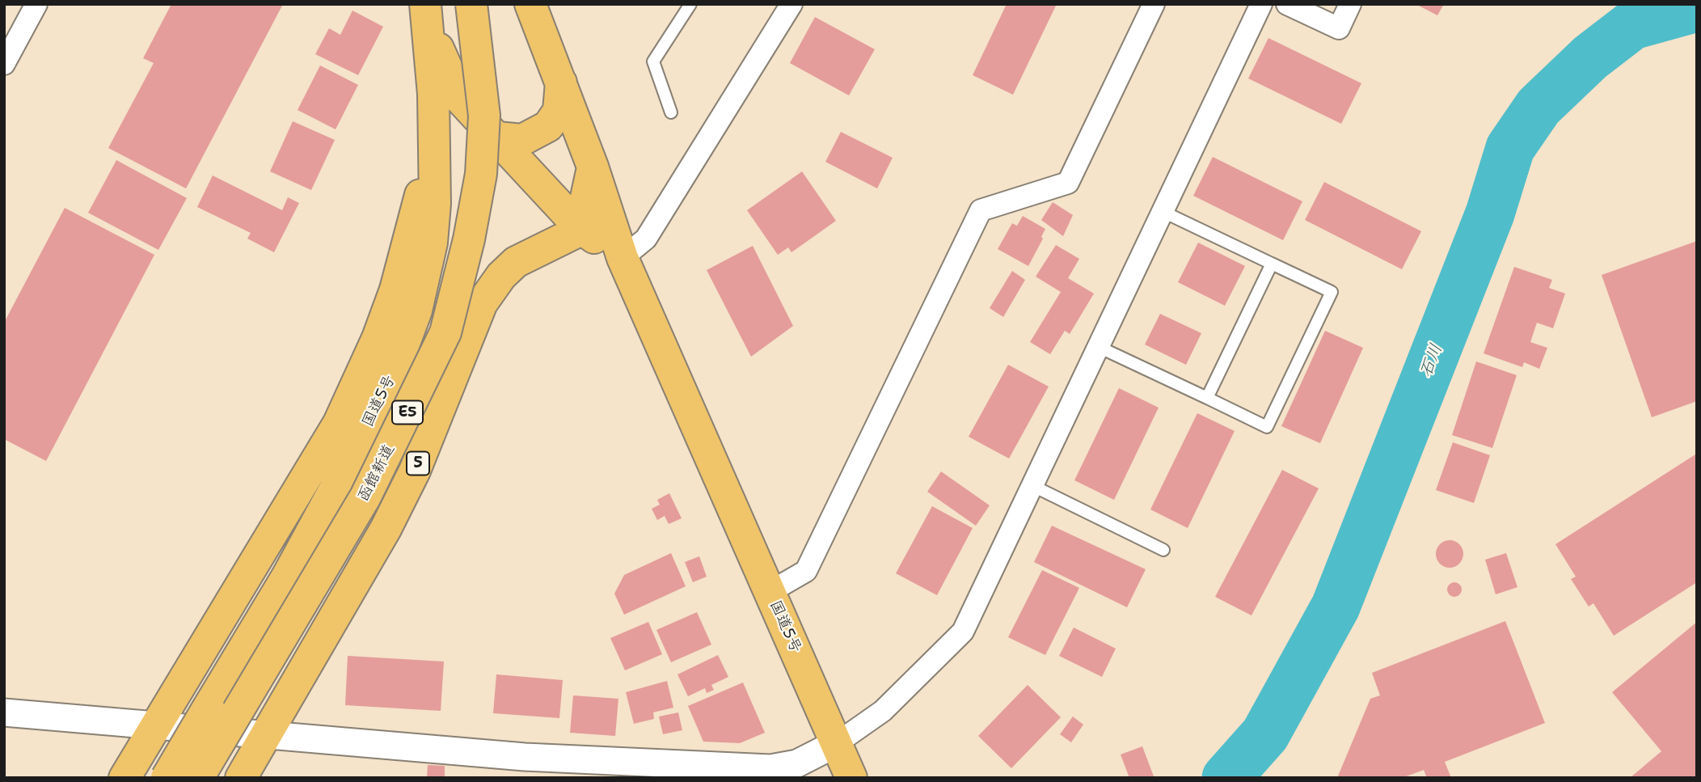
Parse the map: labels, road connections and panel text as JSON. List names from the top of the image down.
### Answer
{
  "streets": {
    "highway": [
      "国道5号",
      "E5",
      "5",
      "函館新道"
    ]
  },
  "crossings": [
    ["国道5号", "5"]
  ],
  "water": ["石川"]
}
